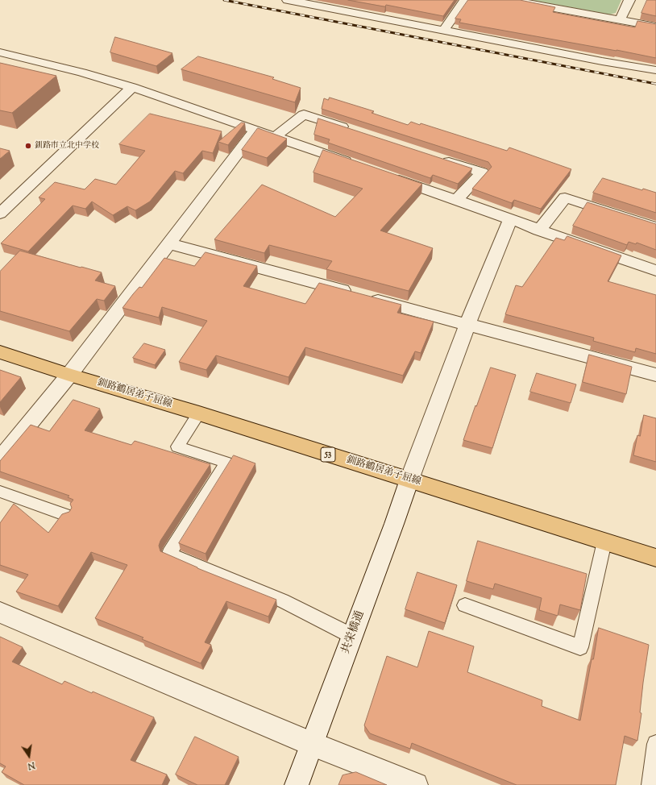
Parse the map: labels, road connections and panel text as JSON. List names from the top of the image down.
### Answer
{
  "streets": {
    "main road": ["釧路鶴居弟子屈線", "53"],
    "street": ["共栄橋通"]
  },
  "crossings": [
    ["釧路鶴居弟子屈線", "共栄橋通"]
  ],
  "places": ["釧路市立北中学校"],
  "north": "bottom"
}
